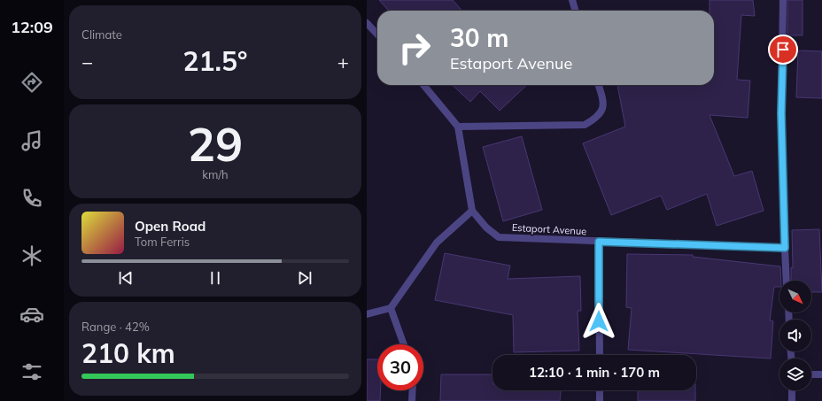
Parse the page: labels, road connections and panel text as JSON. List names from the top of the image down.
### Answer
{
  "streets": {
    "street": ["Estaport Avenue"]
  },
  "north": "bottom right",
  "page": {
    "tabs": "12:09",
    "tile": [
      "Climate",
      ["29", "km/h"],
      ["Range · 42%", "210 km"]
    ],
    "turn": ["30 m", "Estaport Avenue"],
    "heat": ["−", "21.5°", "+"],
    "song": ["Open Road", "Tom Ferris"],
    "limit": "30",
    "trip": "12:10 · 1 min · 170 m"
  }
}
